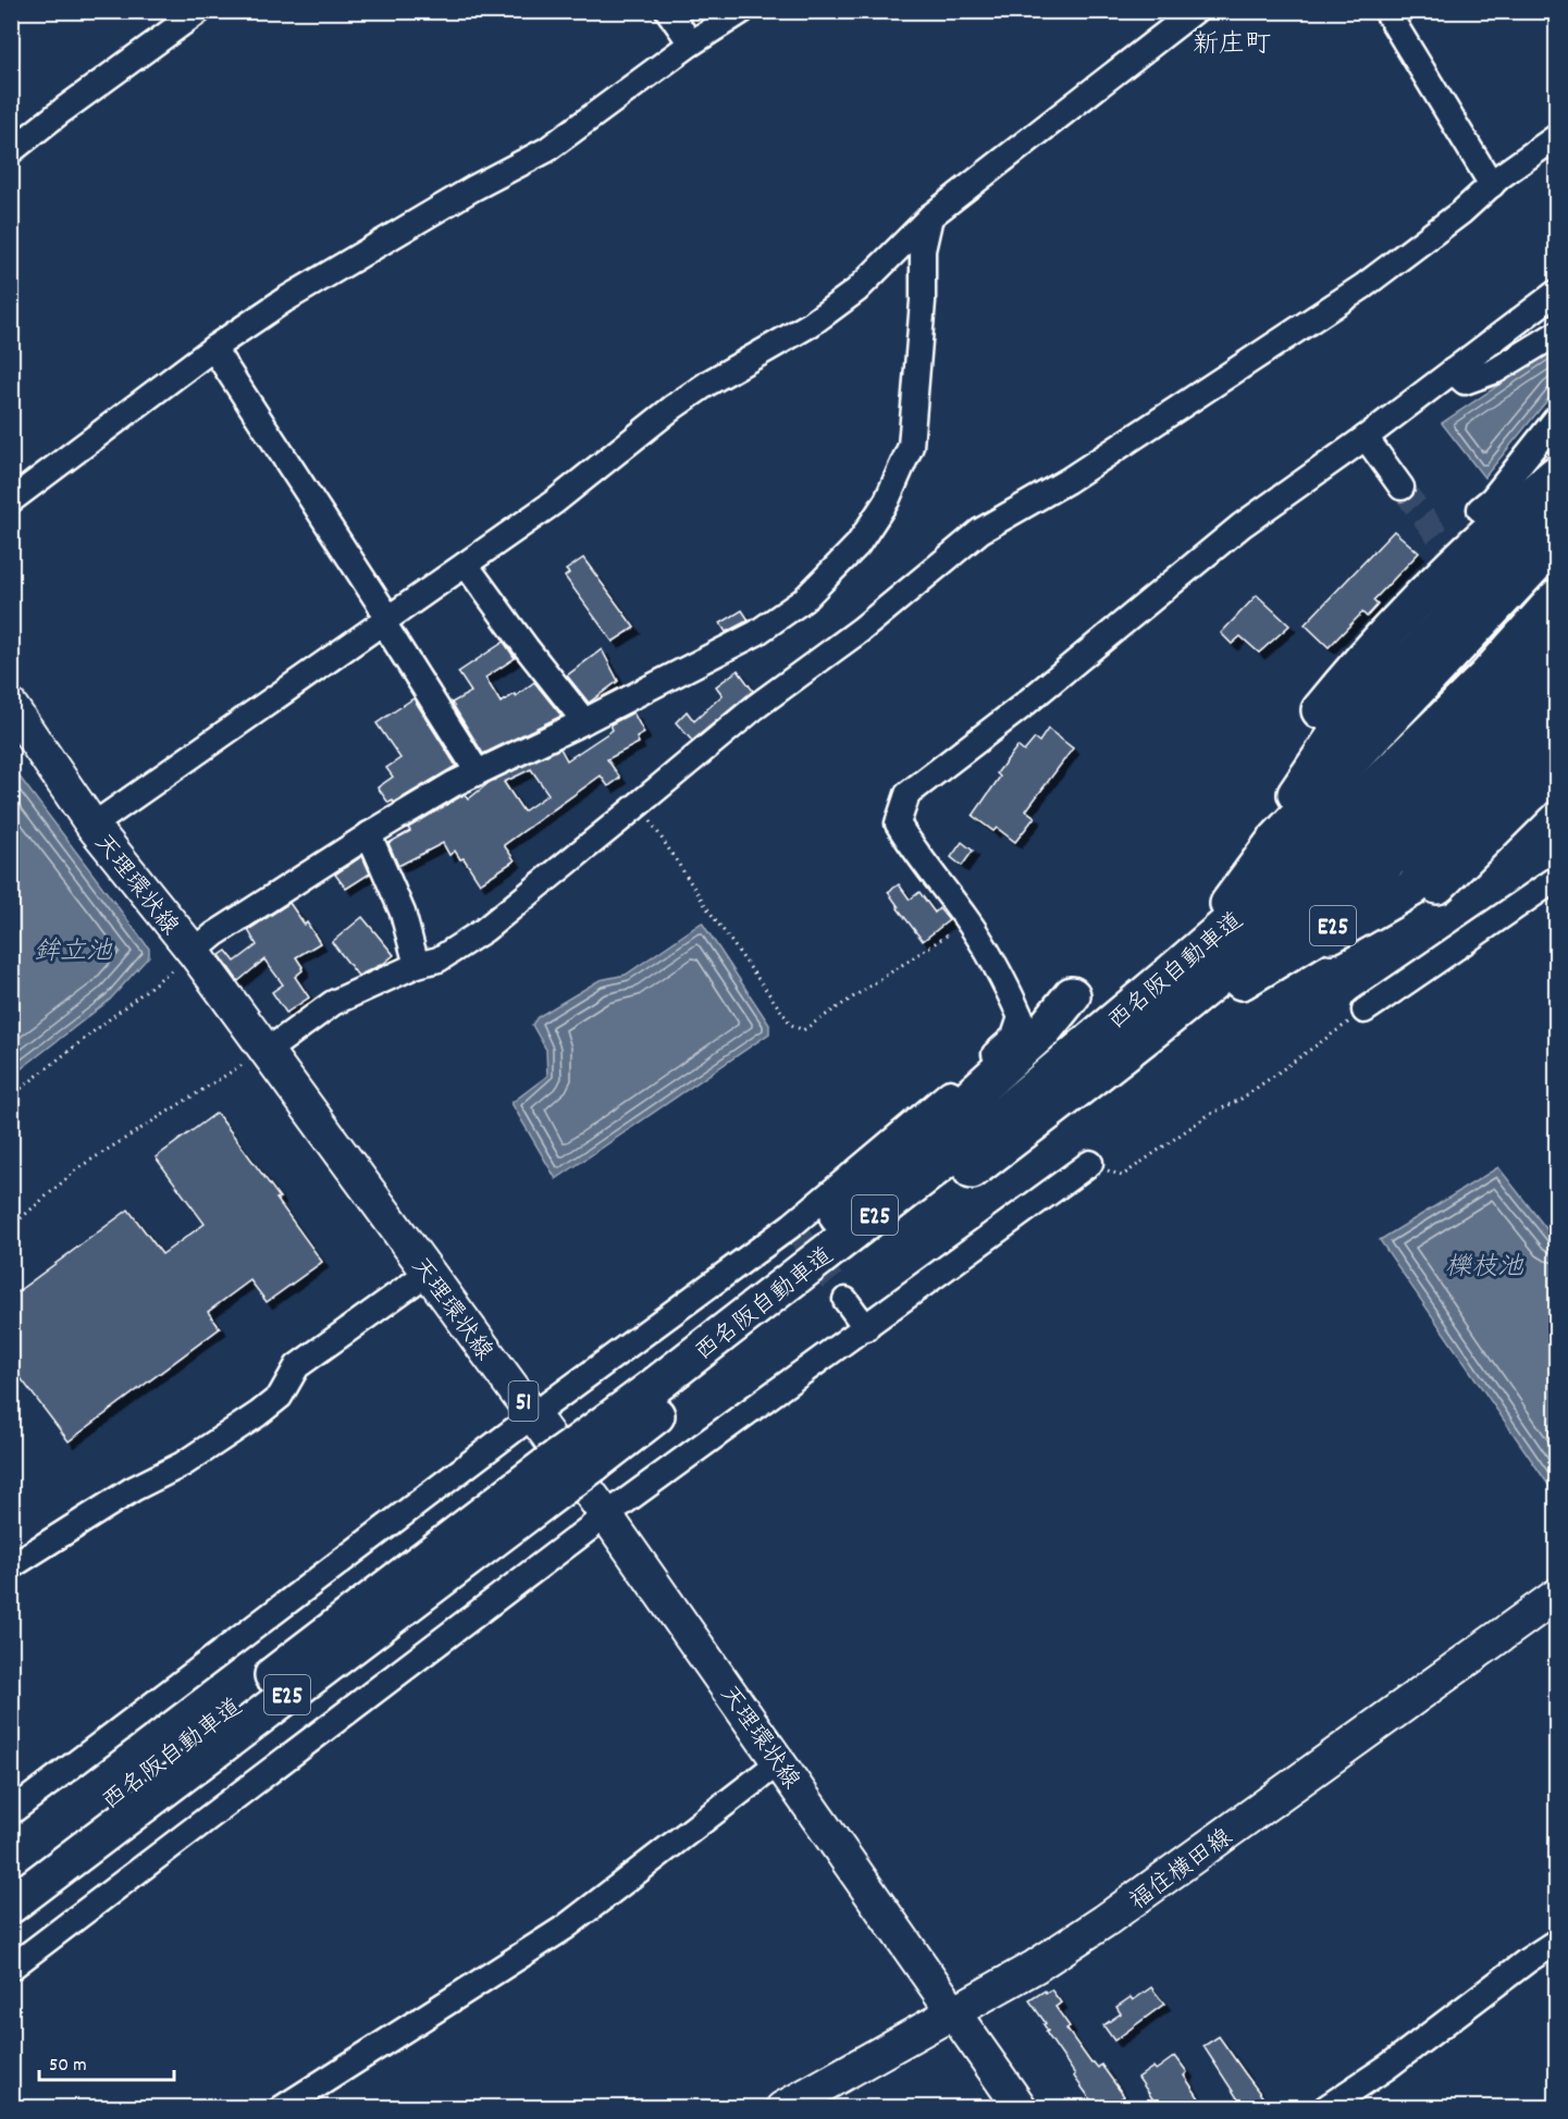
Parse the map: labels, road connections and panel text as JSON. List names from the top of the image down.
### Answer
{
  "streets": {
    "highway": ["E25", "西名阪自動車道"],
    "main road": ["天理環状線", "51", "福住横田線"]
  },
  "crossings": [
    ["天理環状線", "福住横田線"],
    ["E25", "西名阪自動車道"]
  ],
  "districts": ["新庄町"],
  "water": ["鉾立池", "櫟枝池"],
  "scale_bar": "50 m"
}
